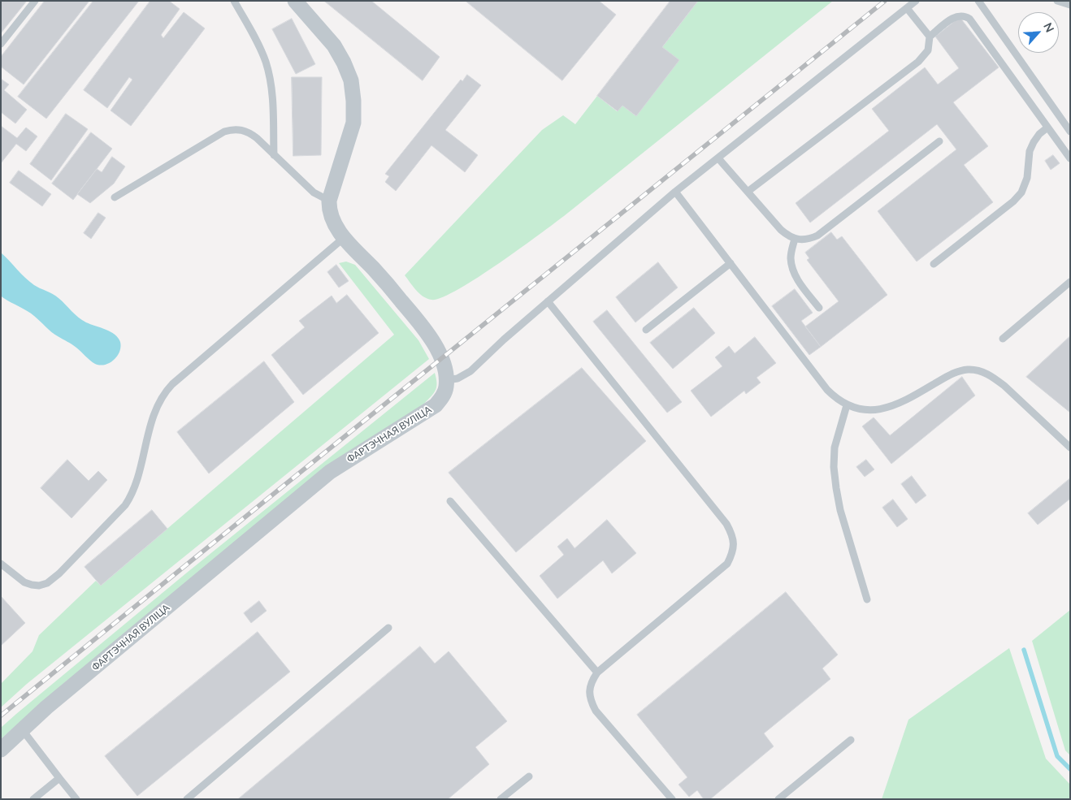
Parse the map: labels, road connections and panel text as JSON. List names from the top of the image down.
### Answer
{
  "streets": {
    "street": ["ФАРТЭЧНАЯ ВУЛІЦА"]
  },
  "north": "top right"
}
